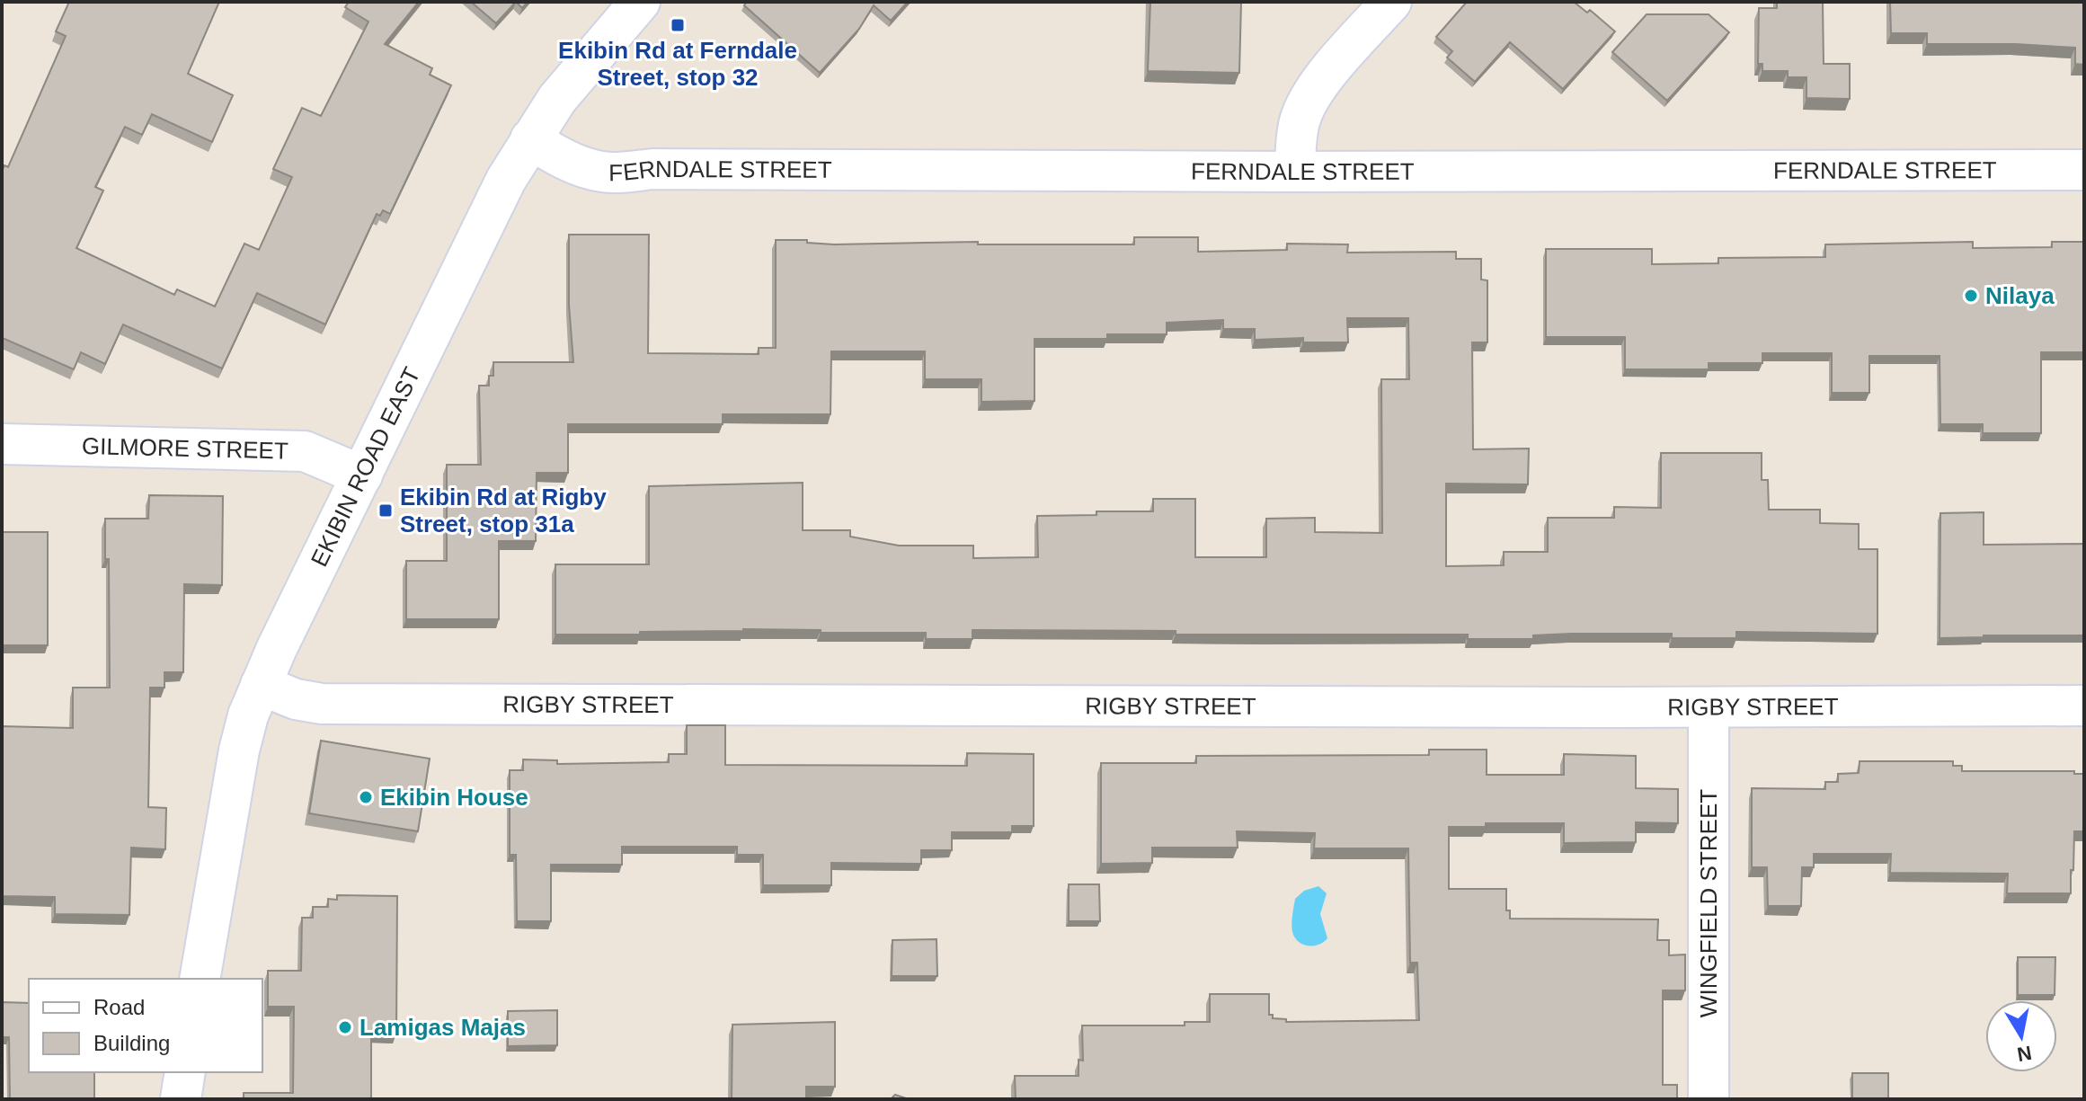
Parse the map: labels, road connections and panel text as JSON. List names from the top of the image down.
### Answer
{
  "streets": {
    "street": [
      "FERNDALE STREET",
      "GILMORE STREET",
      "EKIBIN ROAD EAST",
      "RIGBY STREET",
      "WINGFIELD STREET"
    ]
  },
  "crossings": [
    ["FERNDALE STREET", "EKIBIN ROAD EAST"],
    ["GILMORE STREET", "EKIBIN ROAD EAST"],
    ["EKIBIN ROAD EAST", "RIGBY STREET"],
    ["RIGBY STREET", "WINGFIELD STREET"]
  ],
  "places": {
    "transit": ["Ekibin Rd at Ferndale Street, stop 32", "Ekibin Rd at Rigby Street, stop 31a"],
    "other": ["Nilaya", "Ekibin House", "Lamigas Majas"]
  },
  "legend": ["Road", "Building"],
  "north": "bottom"
}
